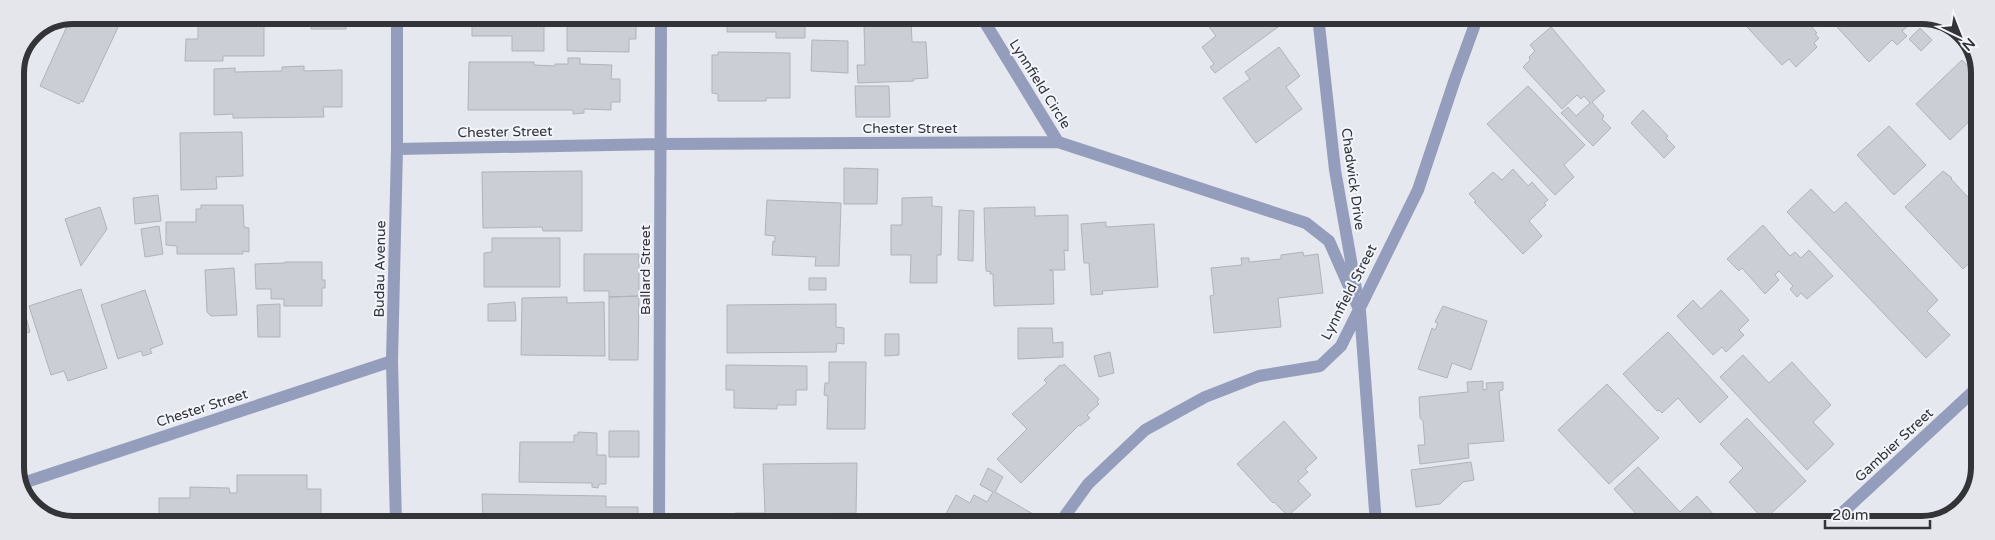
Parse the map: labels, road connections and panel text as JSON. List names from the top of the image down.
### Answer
{
  "streets": {
    "street": [
      "Lynnfield Circle",
      "Chester Street",
      "Chadwick Drive",
      "Budau Avenue",
      "Ballard Street",
      "Lynnfield Street",
      "Gambier Street"
    ]
  },
  "crossings": [
    ["Lynnfield Circle", "Chester Street"],
    ["Chester Street", "Chadwick Drive"],
    ["Chester Street", "Budau Avenue"],
    ["Chester Street", "Ballard Street"],
    ["Chester Street", "Lynnfield Street"],
    ["Chadwick Drive", "Lynnfield Street"]
  ],
  "scale_bar": "20 m",
  "north": "bottom right"
}
